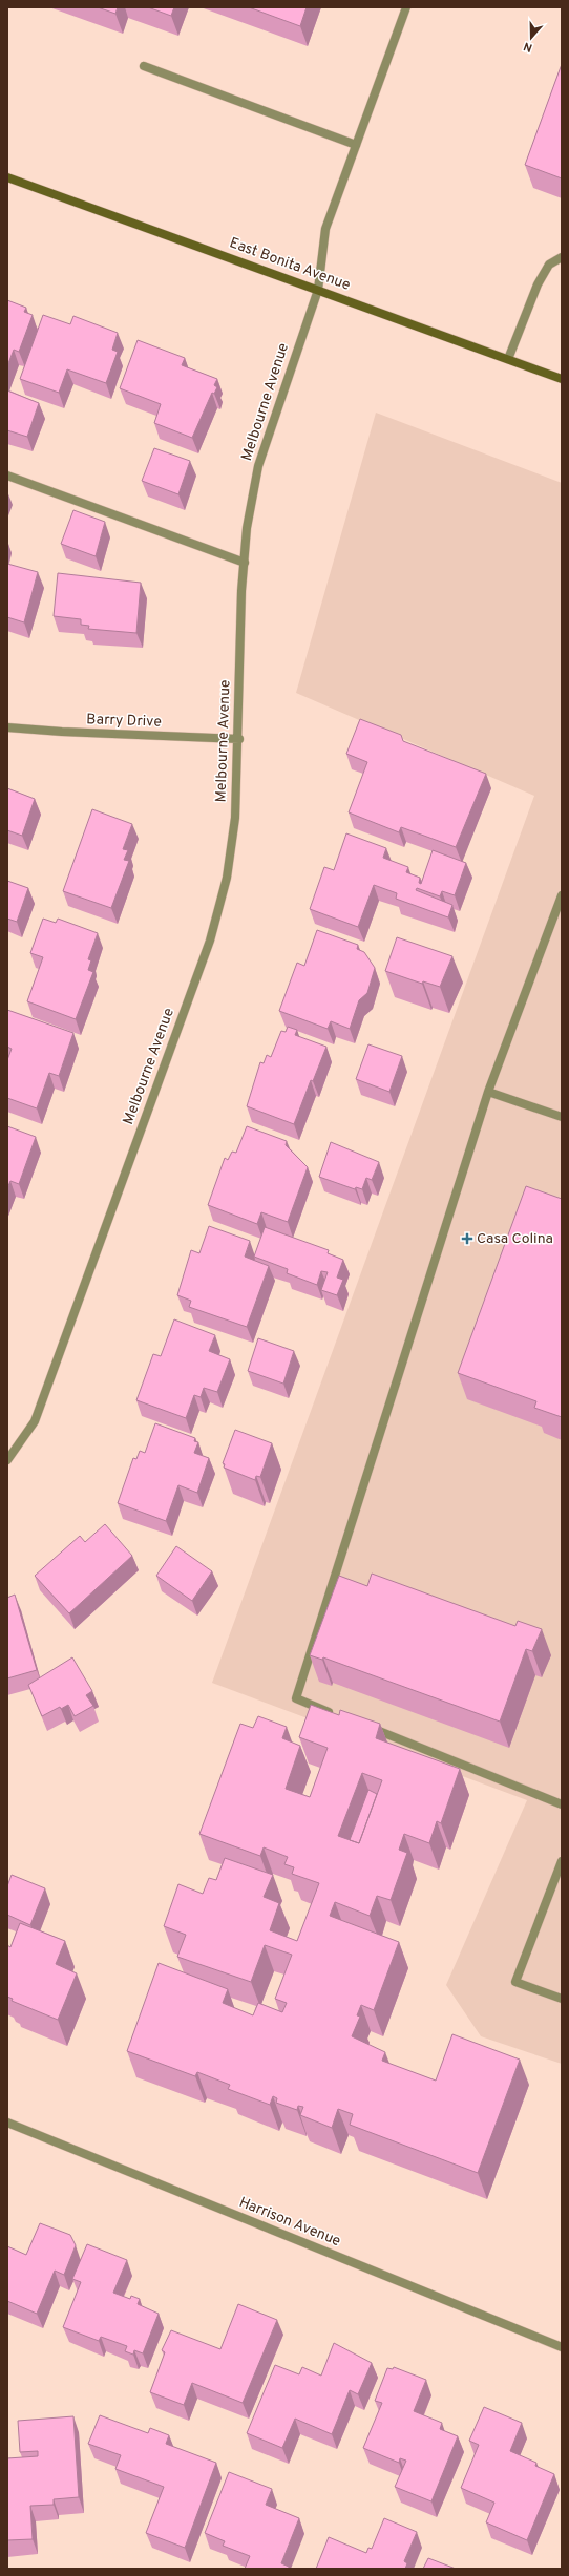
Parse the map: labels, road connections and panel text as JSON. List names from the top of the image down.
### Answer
{
  "streets": {
    "main road": ["East Bonita Avenue"],
    "street": ["Melbourne Avenue", "Barry Drive", "Harrison Avenue"]
  },
  "crossings": [
    ["East Bonita Avenue", "Melbourne Avenue"],
    ["Melbourne Avenue", "Barry Drive"]
  ],
  "places": {
    "health": ["Casa Colina"]
  },
  "north": "bottom"
}
